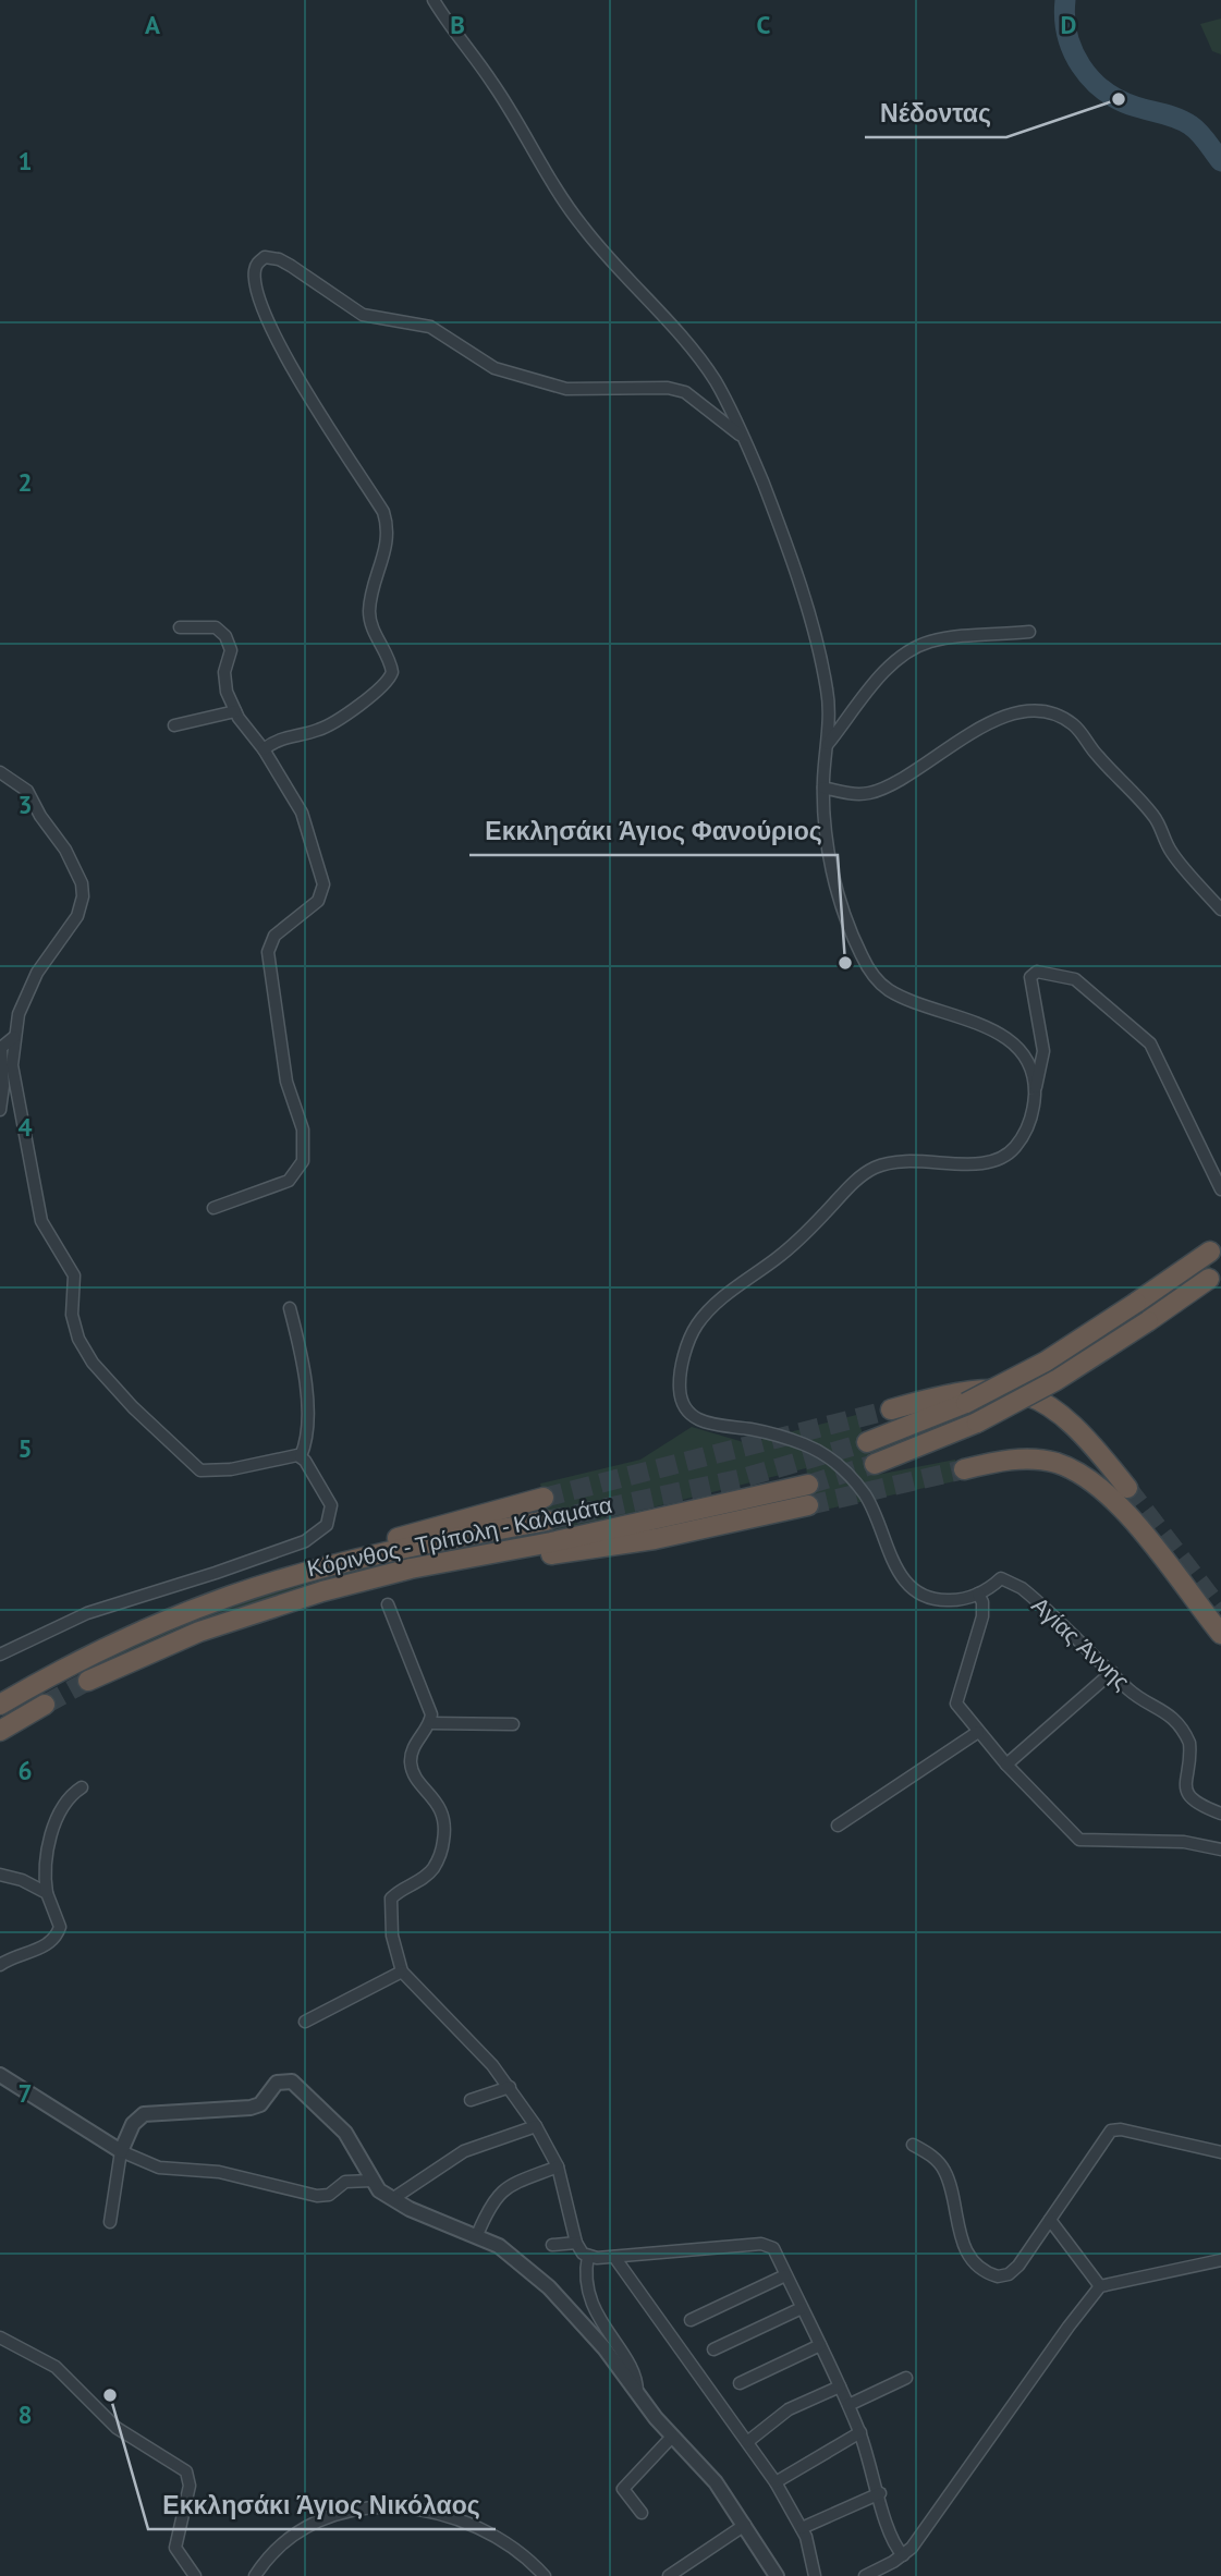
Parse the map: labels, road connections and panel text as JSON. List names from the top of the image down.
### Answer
{
  "streets": {
    "highway": ["Κόρινθος - Τρίπολη - Καλαμάτα"],
    "street": ["Αγίας Άννης"]
  },
  "places": ["Νέδoντας", "Εκκλησάκι Άγιος Φανούριος", "Εκκλησάκι Άγιος Νικόλαος"],
  "grid": {
    "columns": [
      "A",
      "B",
      "C",
      "D"
    ],
    "rows": [
      "1",
      "2",
      "3",
      "4",
      "5",
      "6",
      "7",
      "8"
    ]
  }
}
